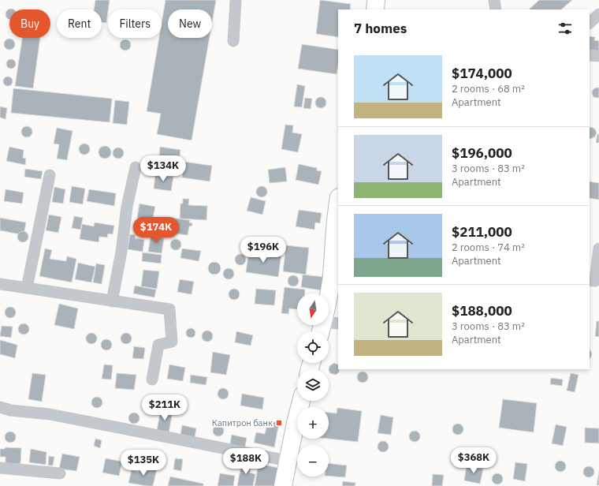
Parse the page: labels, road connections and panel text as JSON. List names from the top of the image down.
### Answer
{
  "places": {
    "transit": ["Капитрон банк"]
  },
  "north": "bottom",
  "page": {
    "chip": [
      "Buy",
      "Rent",
      "Filters",
      "New"
    ],
    "heading": "7 homes",
    "list": [
      {
        "name": "$174,000",
        "note": "2 rooms · 68 m² · Apartment"
      },
      {
        "name": "$196,000",
        "note": "3 rooms · 83 m² · Apartment"
      },
      {
        "name": "$211,000",
        "note": "2 rooms · 74 m² · Apartment"
      },
      {
        "name": "$188,000",
        "note": "3 rooms · 83 m² · Apartment"
      }
    ],
    "price": [
      "$134K",
      "$174K",
      "$196K",
      "$211K",
      "$368K",
      "$188K",
      "$135K"
    ],
    "map_buttons": ["+", "−"]
  }
}
